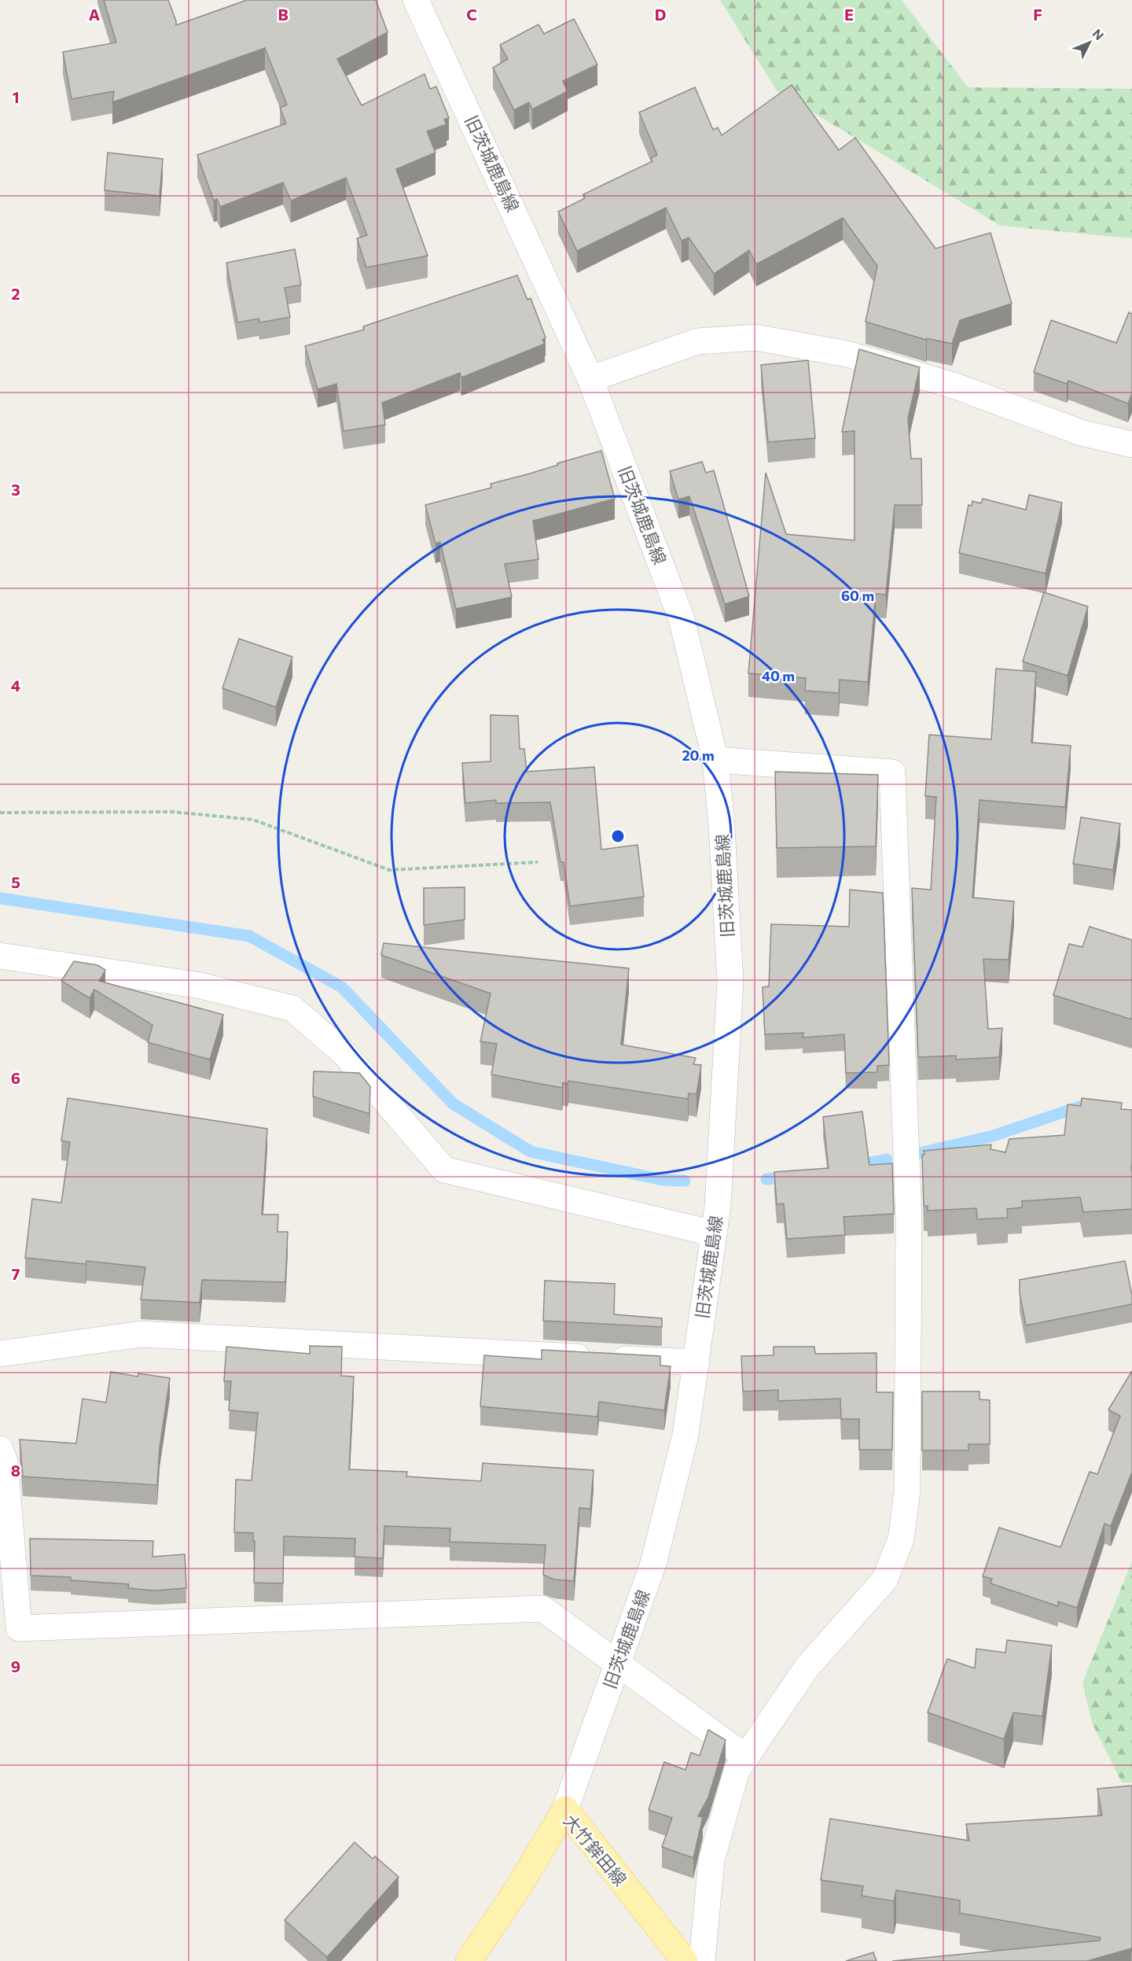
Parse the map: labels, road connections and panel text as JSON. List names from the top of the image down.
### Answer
{
  "streets": {
    "main road": ["大竹鉾田線"],
    "street": ["旧茨城鹿島線"]
  },
  "crossings": [
    ["旧茨城鹿島線", "大竹鉾田線"]
  ],
  "north": "top right",
  "grid": {
    "columns": [
      "A",
      "B",
      "C",
      "D",
      "E",
      "F"
    ],
    "rows": [
      "1",
      "2",
      "3",
      "4",
      "5",
      "6",
      "7",
      "8",
      "9"
    ]
  },
  "rings": ["60 m", "40 m", "20 m"]
}
